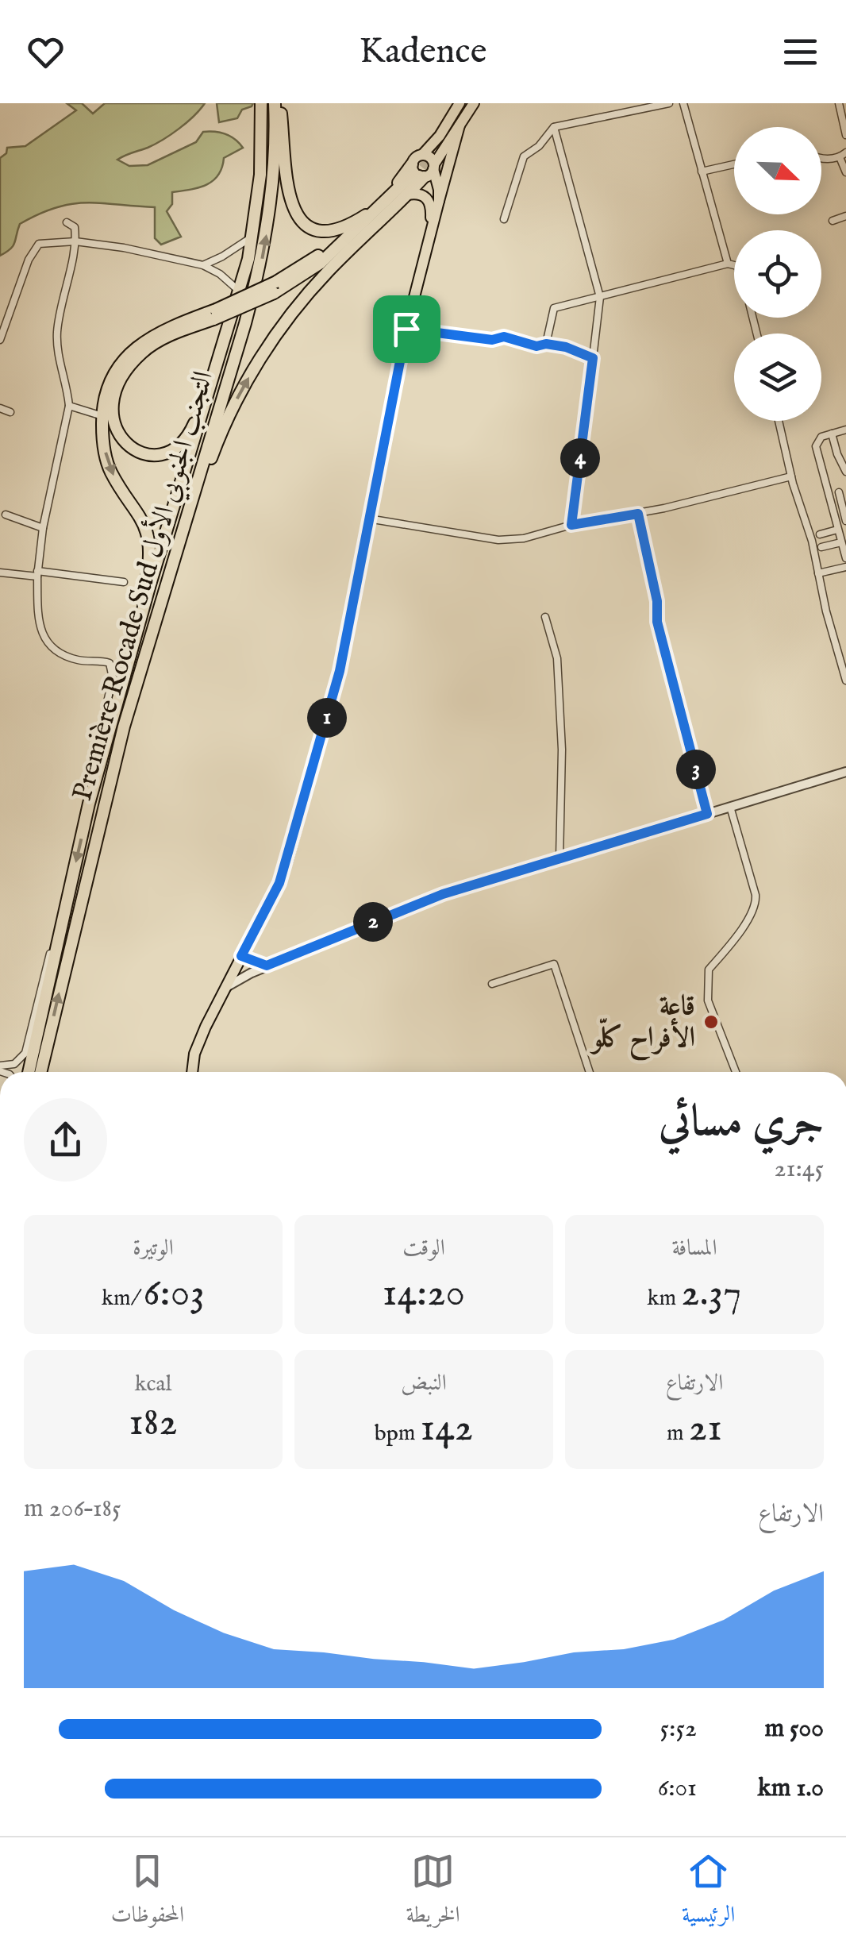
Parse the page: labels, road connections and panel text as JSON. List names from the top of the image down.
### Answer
{
  "streets": {
    "highway": ["Première Rocade Sud التجنب الجنوبي الأول"]
  },
  "places": ["قاعة الأفراح كلّو"],
  "north": "bottom right",
  "page": {
    "header": "Kadence",
    "pins": [
      "4",
      "1",
      "3",
      "2"
    ],
    "heading": ["جري مسائي", "21:45"],
    "stats": [
      ["المسافة", "2.37 km"],
      ["الوقت", "14:20"],
      ["الوتيرة", "6:03 /km"],
      ["الارتفاع", "21 m"],
      ["النبض", "142 bpm"],
      ["kcal", "182"]
    ],
    "chart": ["الارتفاع", "185–206 m"],
    "list": [
      {
        "name": "500 m",
        "note": "5:52"
      },
      {
        "name": "1.0 km",
        "note": "6:01"
      }
    ],
    "tabs": ["الرئيسية", "الخريطة", "المحفوظات"]
  }
}
